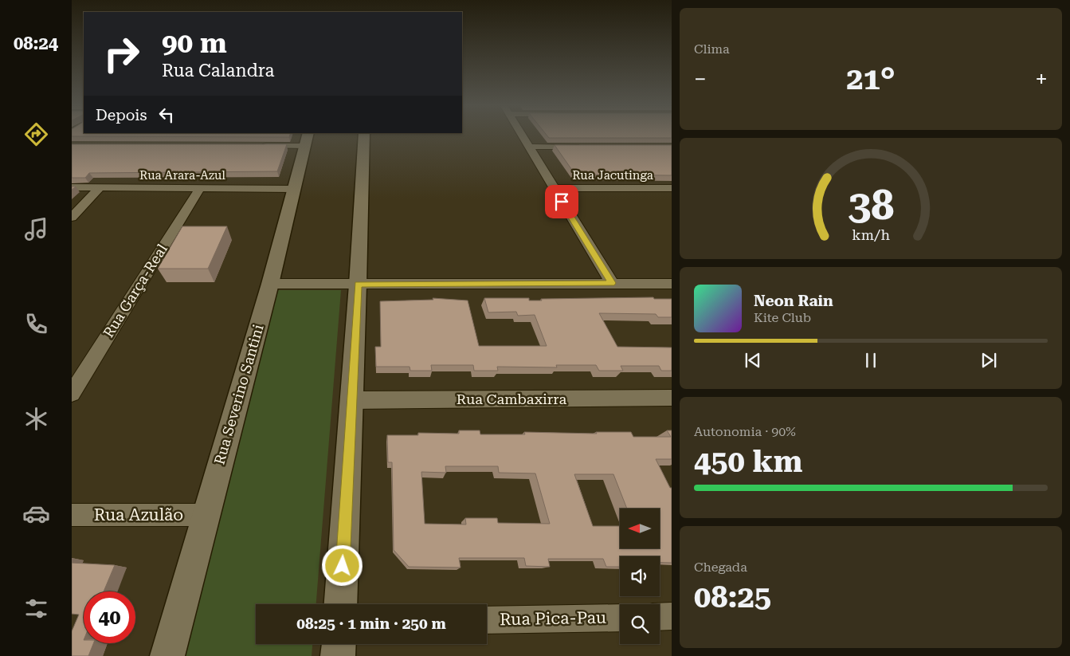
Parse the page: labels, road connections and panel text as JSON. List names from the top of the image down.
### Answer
{
  "streets": {
    "street": [
      "Rua Arara-Azul",
      "Rua Jacutinga",
      "Rua Garça-Real",
      "Rua Severino Santini",
      "Rua Cambaxirra",
      "Rua Azulão",
      "Rua Pica-Pau"
    ]
  },
  "crossings": [
    ["Rua Arara-Azul", "Rua Garça-Real"],
    ["Rua Arara-Azul", "Rua Severino Santini"],
    ["Rua Severino Santini", "Rua Azulão"]
  ],
  "north": "left",
  "page": {
    "tabs": "08:24",
    "tile": [
      "Clima",
      ["Autonomia · 90%", "450 km"],
      ["Chegada", "08:25"]
    ],
    "turn": ["90 m", "Rua Calandra"],
    "heat": ["−", "21°", "+"],
    "then": "Depois",
    "song": ["Neon Rain", "Kite Club"],
    "limit": "40",
    "trip": "08:25 · 1 min · 250 m",
    "gauge": ["38", "km/h"]
  }
}
